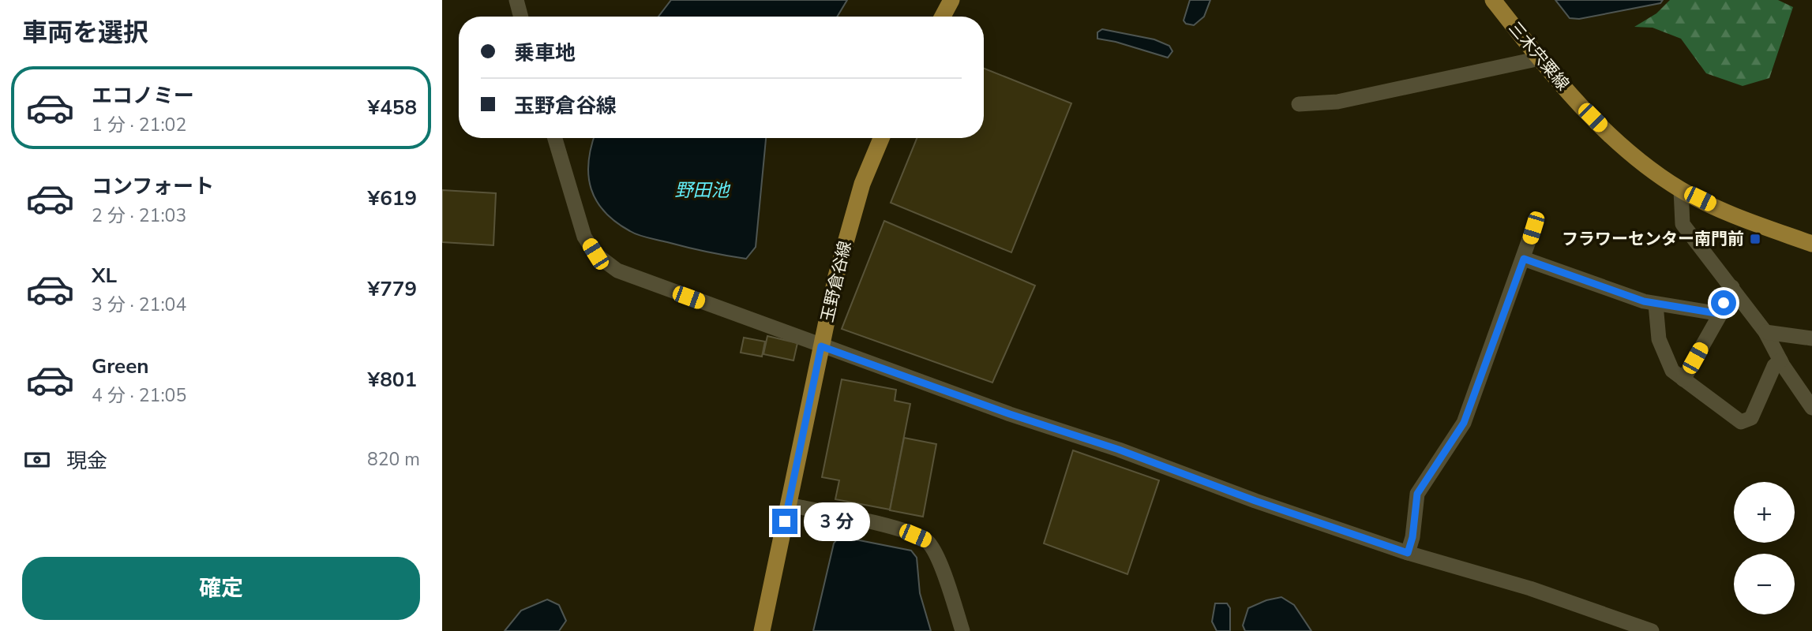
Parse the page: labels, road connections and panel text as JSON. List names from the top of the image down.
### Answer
{
  "streets": {
    "main road": ["三木宍粟線", "玉野倉谷線"]
  },
  "water": ["野田池"],
  "places": {
    "transit": ["フラワーセンター南門前"]
  },
  "page": {
    "heading": "車両を選択",
    "banner": ["乗車地", "玉野倉谷線"],
    "list": [
      {
        "name": "エコノミー",
        "note": "1 分 · 21:02",
        "value": "¥458"
      },
      {
        "name": "コンフォート",
        "note": "2 分 · 21:03",
        "value": "¥619"
      },
      {
        "name": "XL",
        "note": "3 分 · 21:04",
        "value": "¥779"
      },
      {
        "name": "Green",
        "note": "4 分 · 21:05",
        "value": "¥801"
      }
    ],
    "pay": ["現金", "820 m"],
    "map_buttons": ["+", "−"],
    "bubble": "3 分",
    "buttons": "確定"
  }
}
